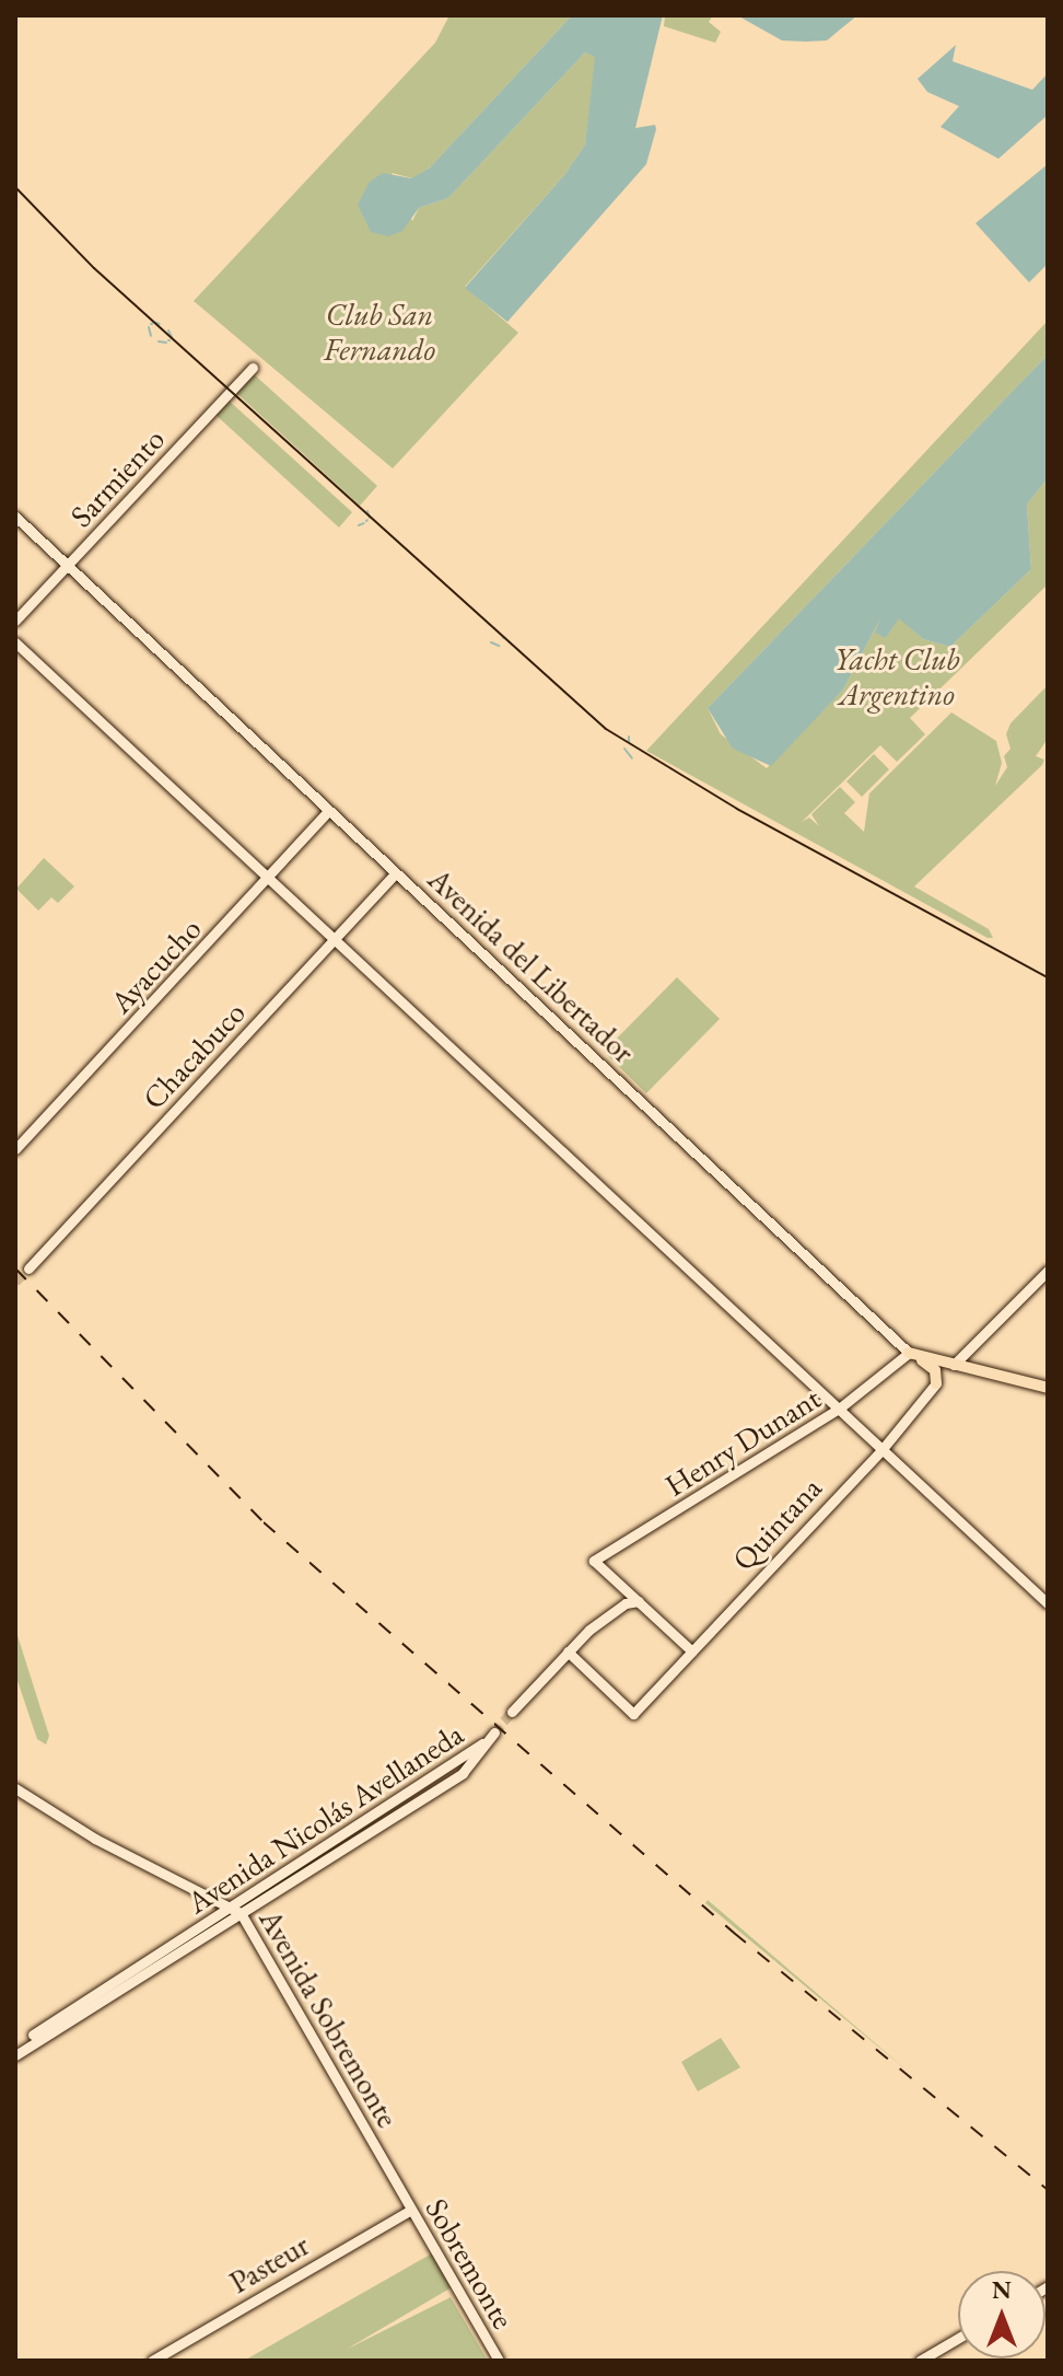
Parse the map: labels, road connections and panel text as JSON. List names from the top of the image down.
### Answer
{
  "streets": {
    "main road": [
      "Sarmiento",
      "Ayacucho",
      "Avenida del Libertador",
      "Chacabuco",
      "Henry Dunant",
      "Quintana",
      "Avenida Nicolás Avellaneda",
      "Avenida Sobremonte",
      "Pasteur",
      "Sobremonte"
    ]
  },
  "crossings": [
    ["Sarmiento", "Avenida del Libertador"],
    ["Ayacucho", "Avenida del Libertador"],
    ["Avenida del Libertador", "Chacabuco"],
    ["Avenida del Libertador", "Henry Dunant"],
    ["Avenida del Libertador", "Quintana"],
    ["Avenida Nicolás Avellaneda", "Avenida Sobremonte"],
    ["Avenida Sobremonte", "Sobremonte"],
    ["Pasteur", "Sobremonte"]
  ],
  "parks": ["Club San Fernando", "Yacht Club Argentino"],
  "north": "top"
}
